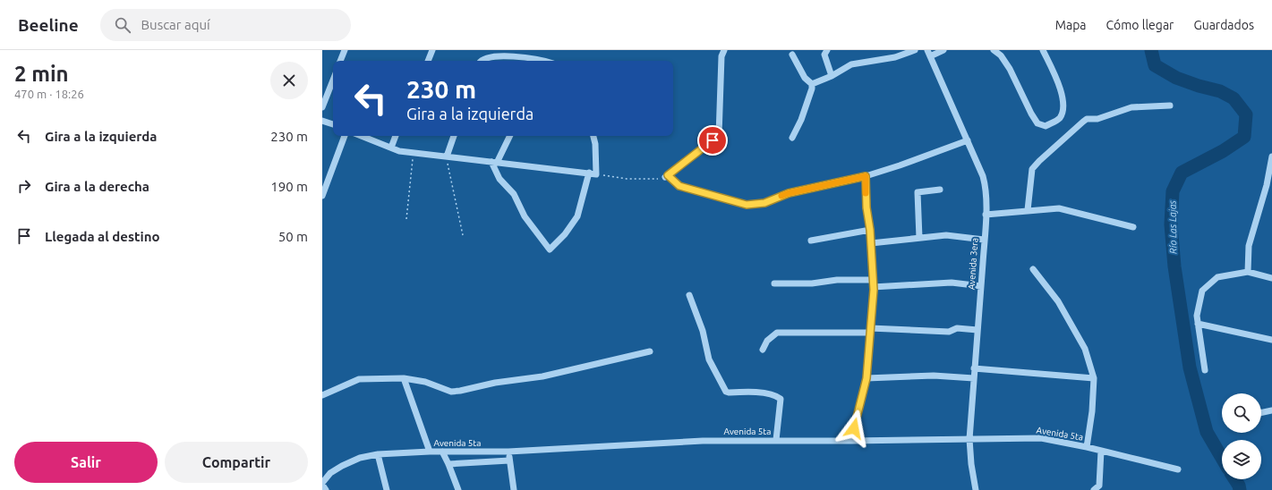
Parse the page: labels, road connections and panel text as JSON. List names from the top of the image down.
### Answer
{
  "streets": {
    "street": ["Avenida 3era", "Avenida 5ta"]
  },
  "crossings": [
    ["Avenida 3era", "Avenida 5ta"]
  ],
  "water": ["Río Las Lajas"],
  "page": {
    "header": "Beeline",
    "search": "Buscar aquí",
    "nav": ["Mapa", "Cómo llegar", "Guardados"],
    "heading": ["2 min", "470 m · 18:26"],
    "turn": ["230 m", "Gira a la izquierda"],
    "list": [
      {
        "name": "Gira a la izquierda",
        "value": "230 m"
      },
      {
        "name": "Gira a la derecha",
        "value": "190 m"
      },
      {
        "name": "Llegada al destino",
        "value": "50 m"
      }
    ],
    "buttons": ["Salir", "Compartir"]
  }
}
